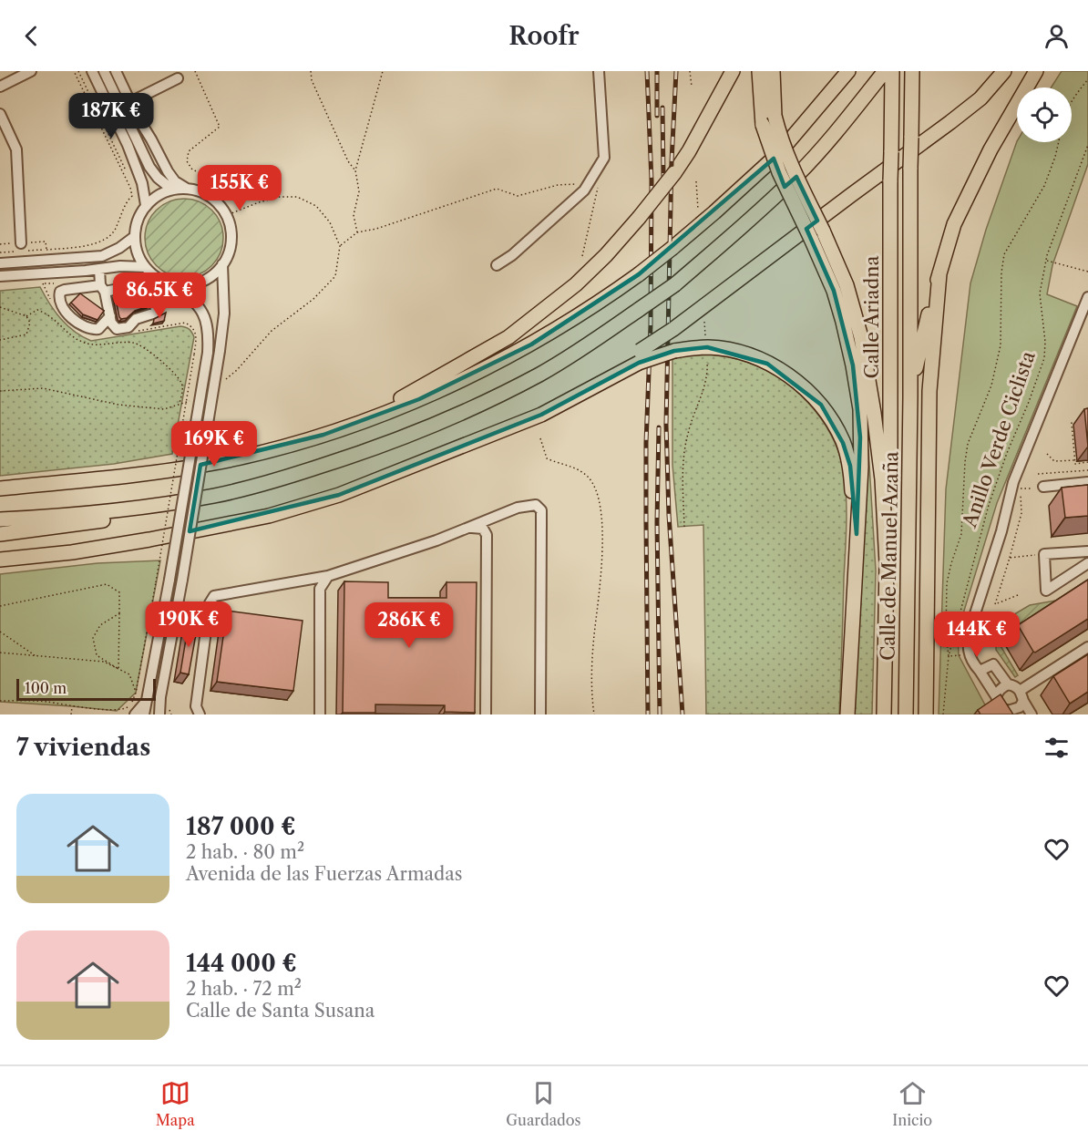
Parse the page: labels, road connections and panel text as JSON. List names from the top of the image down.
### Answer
{
  "streets": {
    "highway": ["Calle Ariadna", "Calle de Manuel Azaña"],
    "path": ["Anillo Verde Ciclista"]
  },
  "crossings": [
    ["Calle Ariadna", "Calle de Manuel Azaña"]
  ],
  "scale_bar": "100 m",
  "page": {
    "header": "Roofr",
    "price": [
      "187K €",
      "155K €",
      "86.5K €",
      "169K €",
      "190K €",
      "286K €",
      "144K €"
    ],
    "scale": "100 m",
    "heading": "7 viviendas",
    "list": [
      {
        "name": "187 000 €",
        "note": "2 hab. · 80 m² · Avenida de las Fuerzas Armadas"
      },
      {
        "name": "144 000 €",
        "note": "2 hab. · 72 m² · Calle de Santa Susana"
      }
    ],
    "tabs": ["Mapa", "Guardados", "Inicio"]
  }
}
